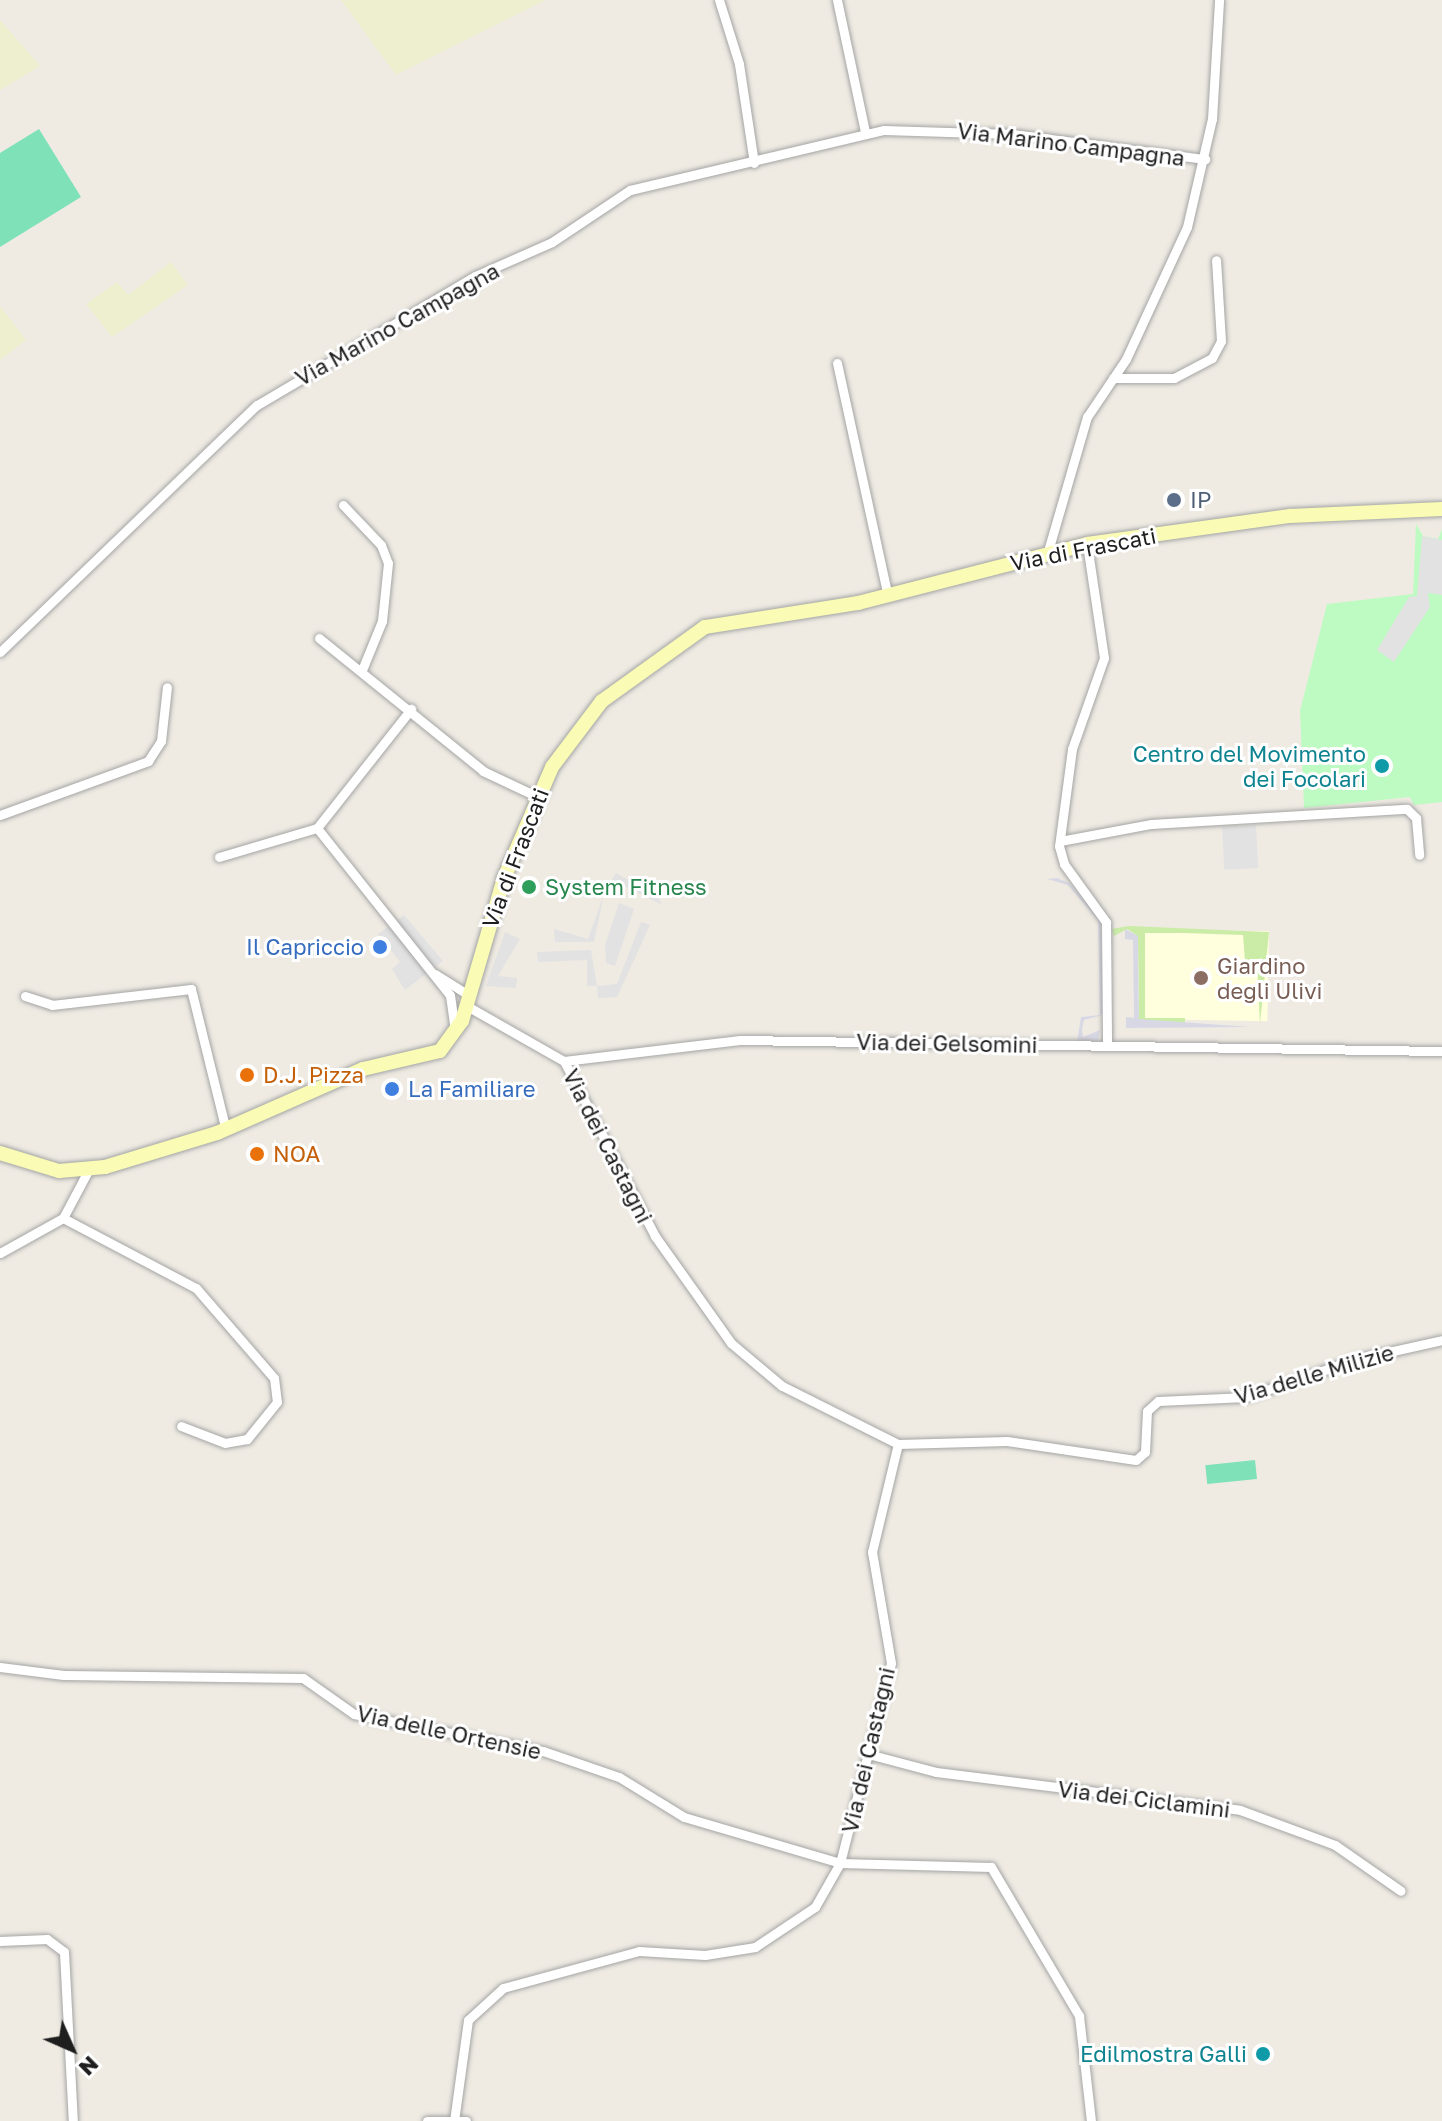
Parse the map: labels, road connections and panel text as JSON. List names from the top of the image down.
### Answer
{
  "streets": {
    "main road": ["Via di Frascati"],
    "street": [
      "Via Marino Campagna",
      "Via dei Gelsomini",
      "Via dei Castagni",
      "Via delle Milizie",
      "Via delle Ortensie",
      "Via dei Ciclamini"
    ]
  },
  "crossings": [
    ["Via dei Gelsomini", "Via dei Castagni"],
    ["Via dei Castagni", "Via delle Milizie"],
    ["Via dei Castagni", "Via delle Ortensie"],
    ["Via dei Castagni", "Via dei Ciclamini"]
  ],
  "places": [
    "IP",
    "Centro del Movimento dei Focolari",
    "System Fitness",
    "Il Capriccio",
    "Giardino degli Ulivi",
    "D.J. Pizza",
    "La Familiare",
    "NOA",
    "Edilmostra Galli"
  ],
  "north": "bottom right"
}
